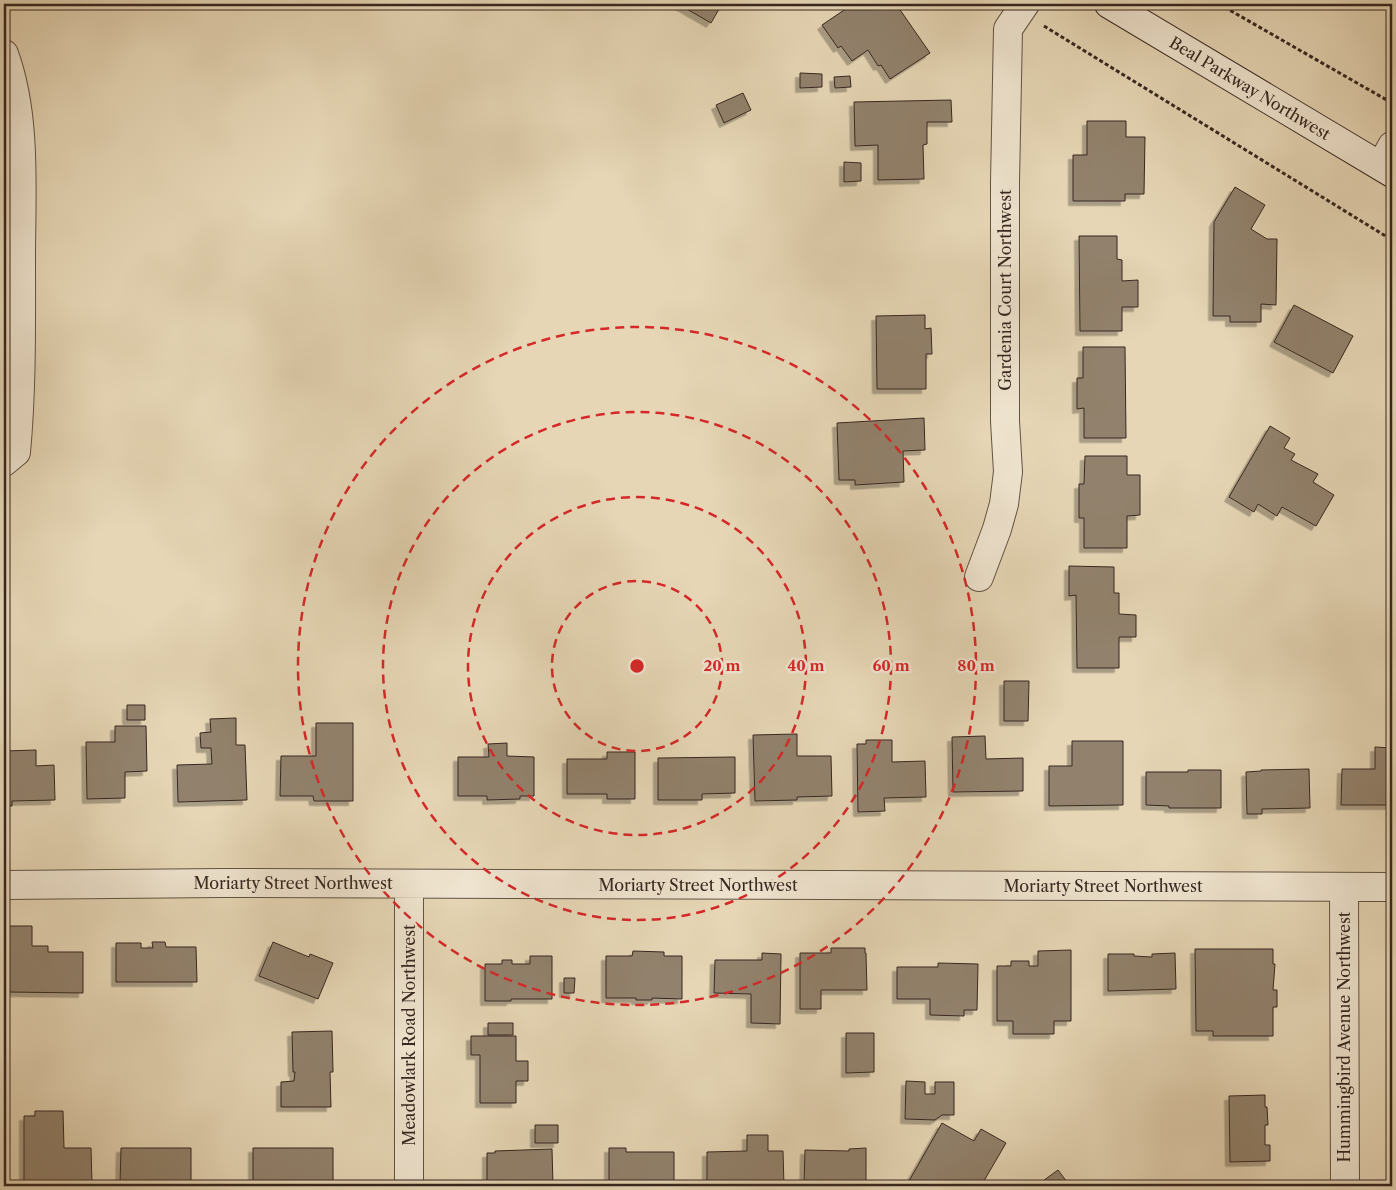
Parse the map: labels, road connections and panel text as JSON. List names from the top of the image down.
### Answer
{
  "streets": {
    "street": [
      "Beal Parkway Northwest",
      "Gardenia Court Northwest",
      "Moriarty Street Northwest",
      "Meadowlark Road Northwest",
      "Hummingbird Avenue Northwest"
    ]
  },
  "crossings": [
    ["Moriarty Street Northwest", "Meadowlark Road Northwest"],
    ["Moriarty Street Northwest", "Hummingbird Avenue Northwest"]
  ],
  "rings": [
    "20 m",
    "40 m",
    "60 m",
    "80 m"
  ]
}
